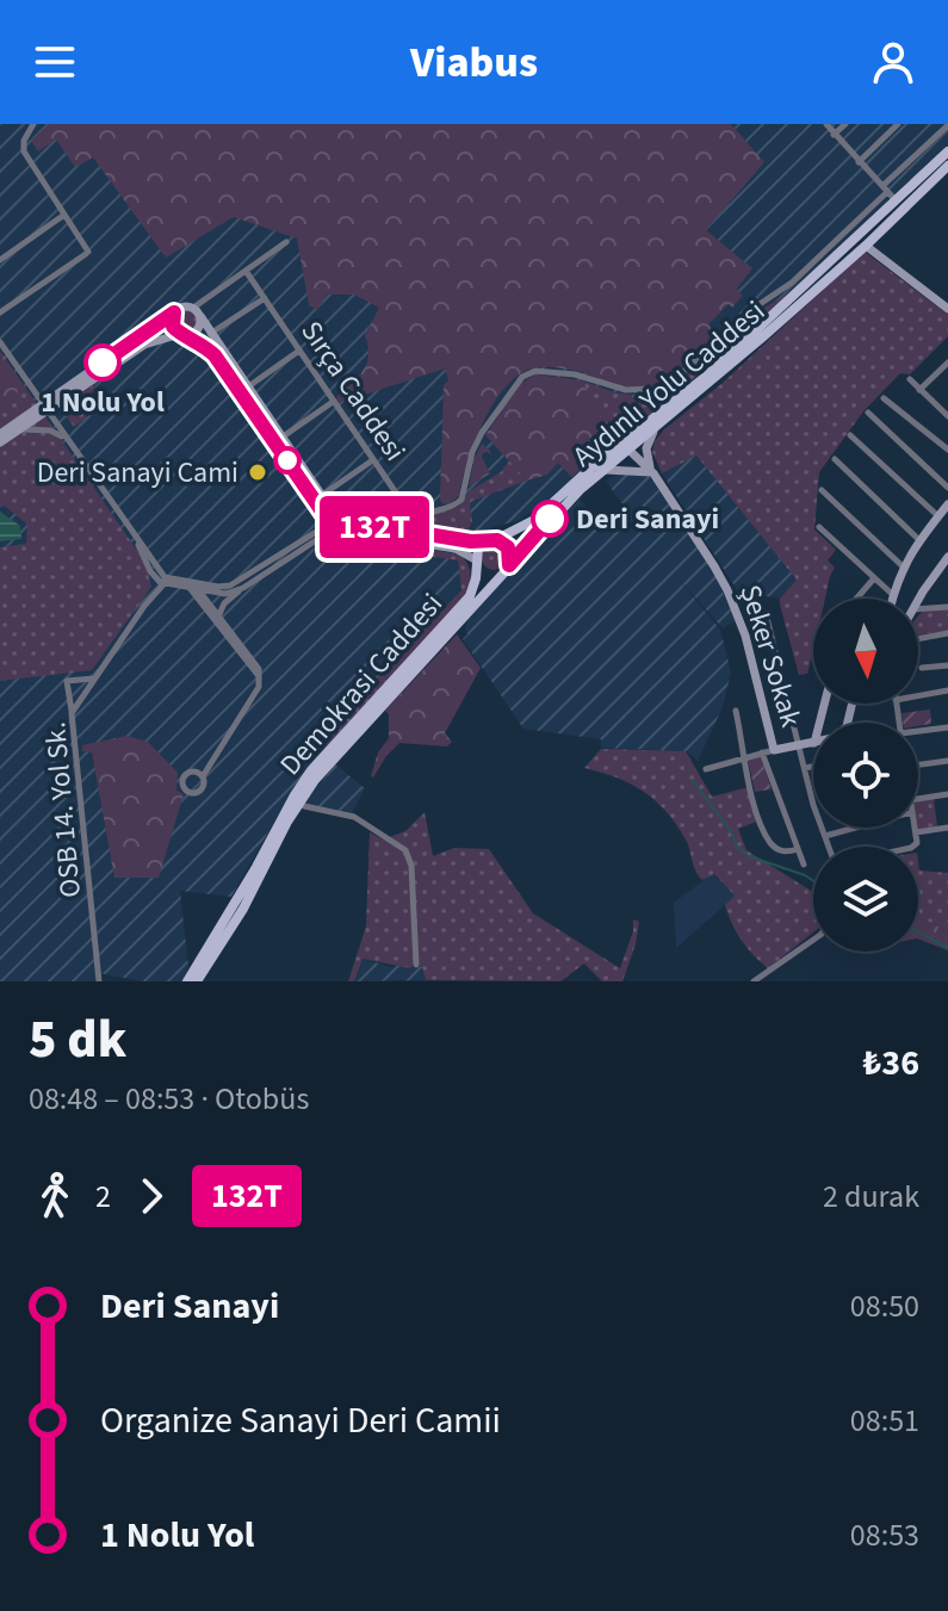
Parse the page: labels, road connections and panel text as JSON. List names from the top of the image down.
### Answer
{
  "streets": {
    "main road": ["Aydınlı Yolu Caddesi", "Şeker Sokak", "Demokrasi Caddesi"],
    "street": ["Sırça Caddesi", "OSB 14. Yol Sk."]
  },
  "crossings": [
    ["Aydınlı Yolu Caddesi", "Sırça Caddesi"],
    ["Aydınlı Yolu Caddesi", "Şeker Sokak"],
    ["Aydınlı Yolu Caddesi", "Demokrasi Caddesi"]
  ],
  "places": ["1 Nolu Yol", "Deri Sanayi Cami", "Deri Sanayi"],
  "lines": ["bus line 132T"],
  "north": "bottom",
  "page": {
    "header": "Viabus",
    "on_map": "132T",
    "heading": ["5 dk", "08:48 – 08:53 · Otobüs", "₺36"],
    "legs": ["2", "132T", "2 durak"],
    "list": [
      {
        "name": "Deri Sanayi",
        "value": "08:50"
      },
      {
        "name": "Organize Sanayi Deri Camii",
        "value": "08:51"
      },
      {
        "name": "1 Nolu Yol",
        "value": "08:53"
      }
    ]
  }
}
